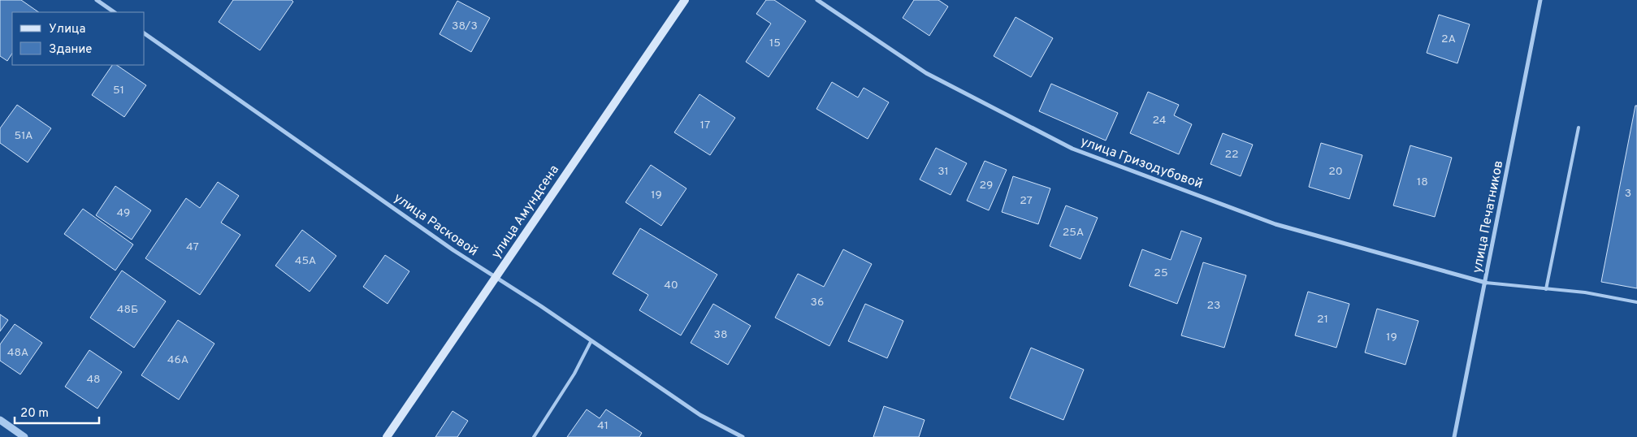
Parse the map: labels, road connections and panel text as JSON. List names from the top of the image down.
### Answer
{
  "streets": {
    "main road": ["улица Амундсена"],
    "street": ["улица Гризодубовой", "улица Печатников", "улица Расковой"]
  },
  "crossings": [
    ["улица Гризодубовой", "улица Печатников"],
    ["улица Амундсена", "улица Расковой"]
  ],
  "house_numbers": [
    "38/3",
    "2А",
    "15",
    "51",
    "24",
    "17",
    "51А",
    "22",
    "31",
    "20",
    "18",
    "29",
    "3",
    "19",
    "27",
    "49",
    "25А",
    "47",
    "45А",
    "25",
    "40",
    "36",
    "23",
    "48Б",
    "21",
    "38",
    "19",
    "48А",
    "46А",
    "48",
    "41"
  ],
  "legend": ["Улица", "Здание"],
  "scale_bar": "20 m"
}
